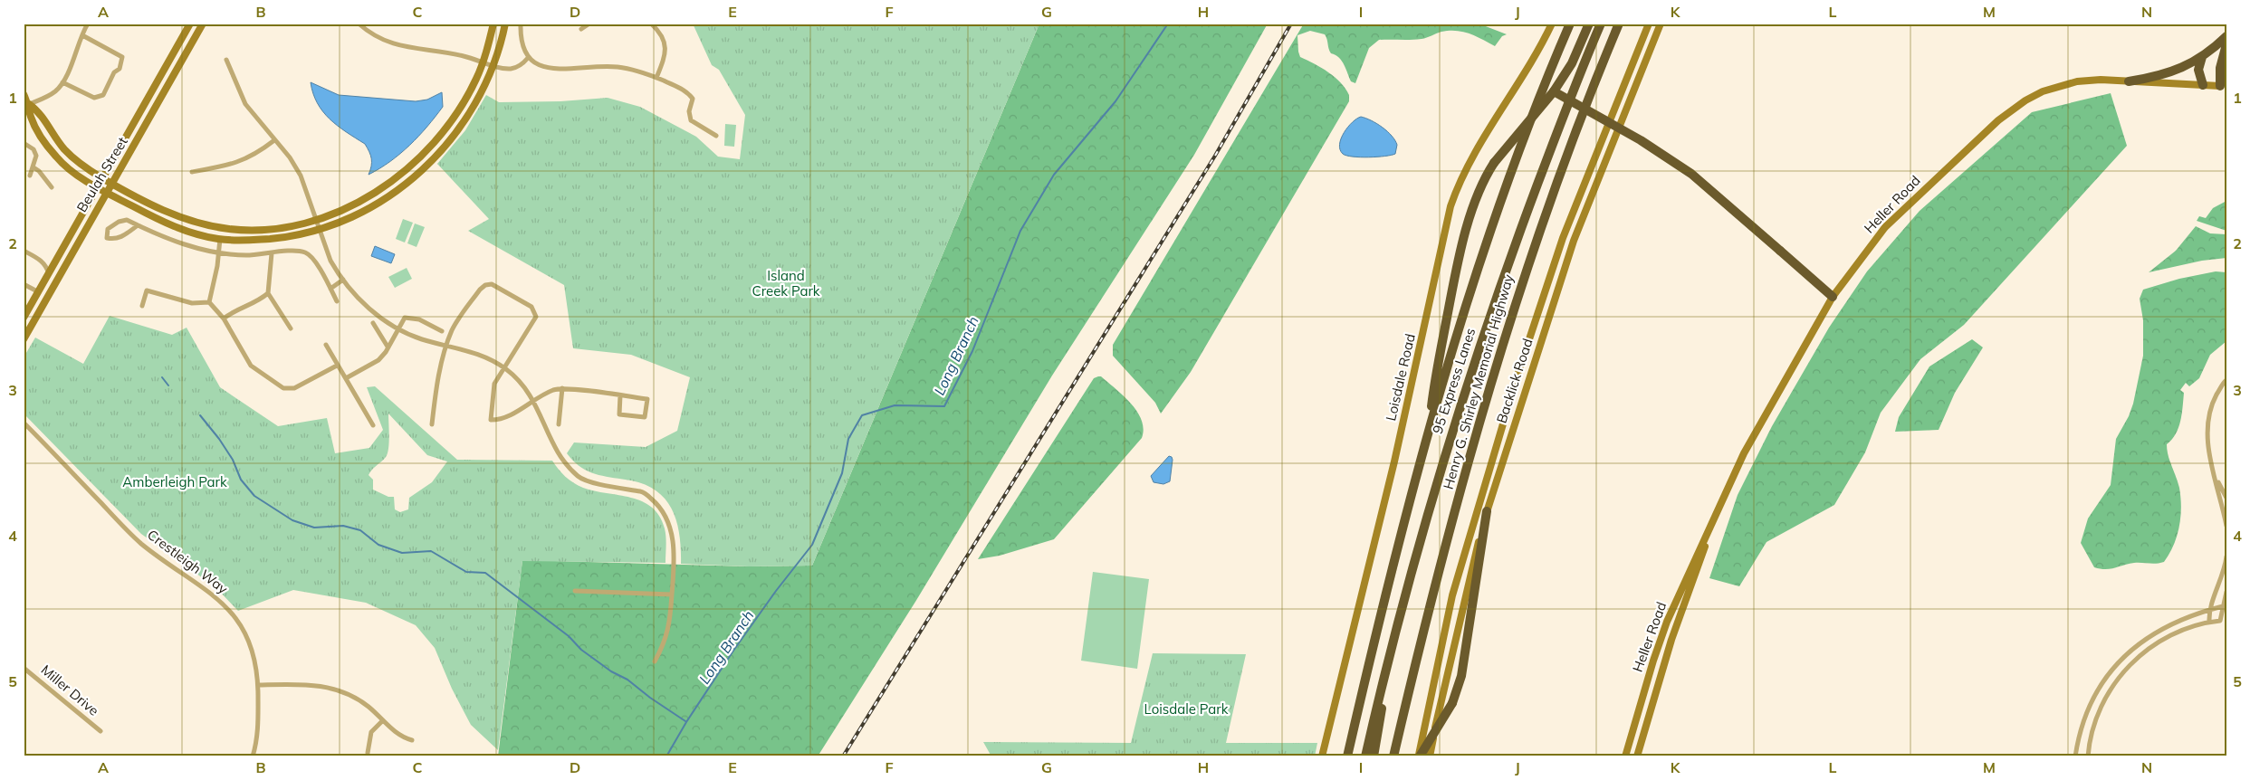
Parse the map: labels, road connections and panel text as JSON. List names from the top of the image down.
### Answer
{
  "streets": {
    "highway": ["95 Express Lanes", "Henry G. Shirley Memorial Highway"],
    "main road": [
      "Beulah Street",
      "Heller Road",
      "Loisdale Road",
      "Backlick Road"
    ],
    "street": ["Crestleigh Way", "Miller Drive"]
  },
  "water": ["Long Branch"],
  "parks": ["Island Creek Park", "Amberleigh Park", "Loisdale Park"],
  "grid": {
    "columns": [
      "A",
      "B",
      "C",
      "D",
      "E",
      "F",
      "G",
      "H",
      "I",
      "J",
      "K",
      "L",
      "M",
      "N"
    ],
    "rows": [
      "1",
      "2",
      "3",
      "4",
      "5"
    ]
  }
}
